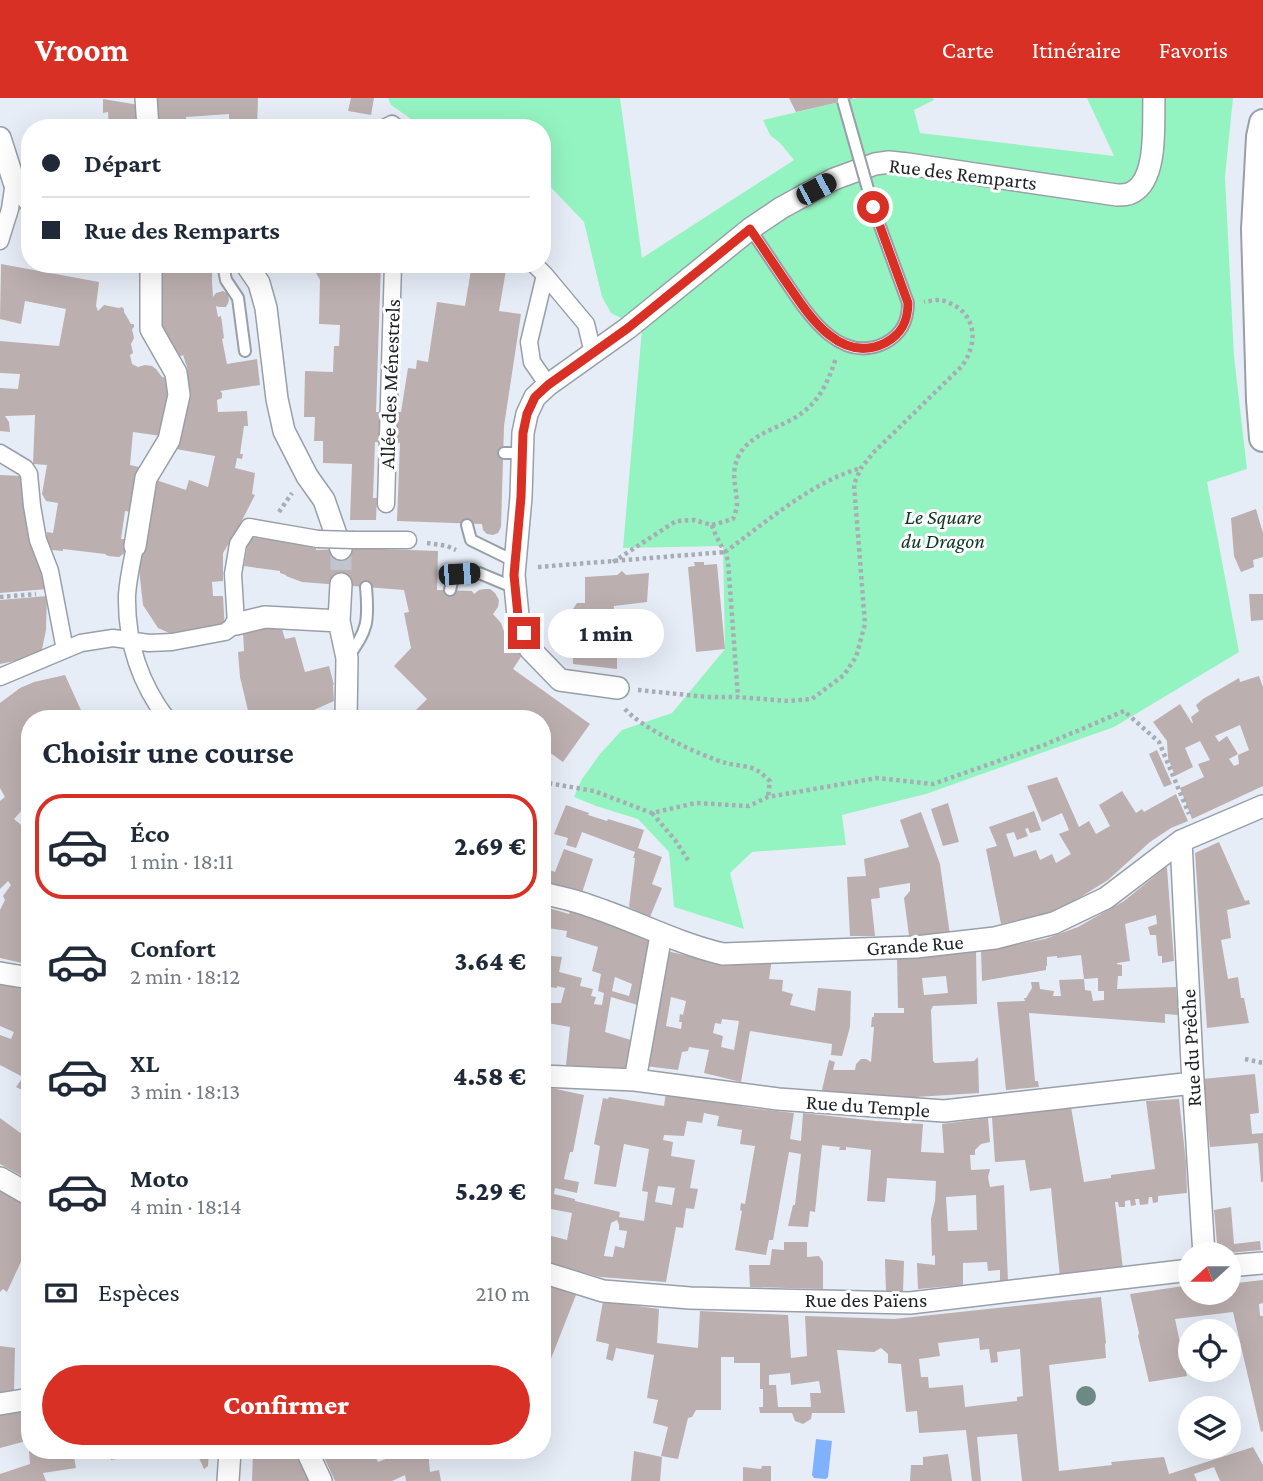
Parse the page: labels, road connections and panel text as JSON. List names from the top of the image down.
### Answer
{
  "streets": {
    "street": [
      "Rue des Remparts",
      "Allée des Ménestrels",
      "Grande Rue",
      "Rue du Prêche",
      "Rue du Temple",
      "Rue des Païens"
    ]
  },
  "crossings": [
    ["Grande Rue", "Rue du Prêche"],
    ["Rue du Prêche", "Rue du Temple"]
  ],
  "parks": ["Le Square du Dragon"],
  "north": "left",
  "page": {
    "header": "Vroom",
    "nav": ["Carte", "Itinéraire", "Favoris"],
    "banner": ["Départ", "Rue des Remparts"],
    "bubble": "1 min",
    "heading": "Choisir une course",
    "list": [
      {
        "name": "Éco",
        "note": "1 min · 18:11",
        "value": "2.69 €"
      },
      {
        "name": "Confort",
        "note": "2 min · 18:12",
        "value": "3.64 €"
      },
      {
        "name": "XL",
        "note": "3 min · 18:13",
        "value": "4.58 €"
      },
      {
        "name": "Moto",
        "note": "4 min · 18:14",
        "value": "5.29 €"
      }
    ],
    "pay": ["Espèces", "210 m"],
    "buttons": "Confirmer"
  }
}
